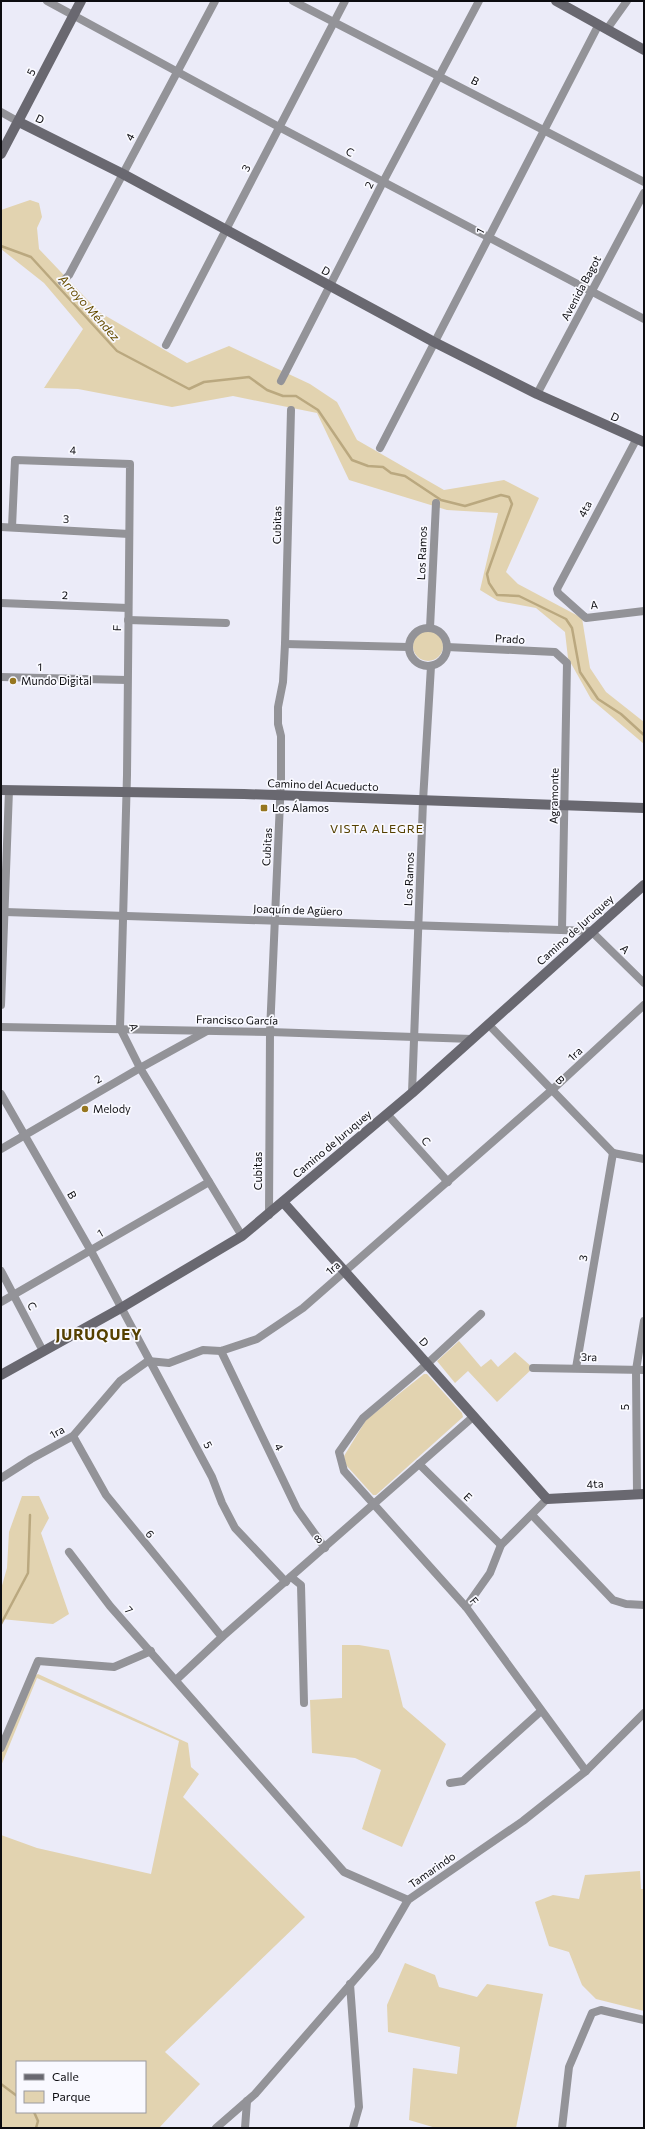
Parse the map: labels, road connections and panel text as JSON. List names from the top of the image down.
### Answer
{
  "streets": {
    "street": [
      "5",
      "B",
      "D",
      "4",
      "C",
      "3",
      "2",
      "1",
      "Avenida Bagot",
      "4ta",
      "Cubitas",
      "Los Ramos",
      "A",
      "F",
      "Prado",
      "Camino del Acueducto",
      "Agramonte",
      "Joaquín de Agüero",
      "Camino de Juruquey",
      "Francisco García",
      "1ra",
      "3ra",
      "E",
      "6",
      "8",
      "7",
      "Tamarindo"
    ]
  },
  "crossings": [
    ["5", "B"],
    ["5", "D"],
    ["5", "C"],
    ["5", "4ta"],
    ["5", "Camino de Juruquey"],
    ["5", "1ra"],
    ["5", "3ra"],
    ["5", "8"],
    ["B", "3"],
    ["B", "2"],
    ["B", "1"],
    ["B", "Camino de Juruquey"],
    ["B", "1ra"],
    ["D", "4"],
    ["D", "3"],
    ["D", "2"],
    ["D", "1"],
    ["D", "Avenida Bagot"],
    ["D", "4ta"],
    ["D", "F"],
    ["D", "Camino de Juruquey"],
    ["D", "1ra"],
    ["D", "8"],
    ["4", "C"],
    ["4", "3"],
    ["4", "F"],
    ["4", "1ra"],
    ["4", "8"],
    ["C", "3"],
    ["C", "2"],
    ["C", "1"],
    ["C", "Avenida Bagot"],
    ["C", "Camino de Juruquey"],
    ["C", "1ra"],
    ["3", "F"],
    ["3", "3ra"],
    ["2", "A"],
    ["2", "F"],
    ["2", "Francisco García"],
    ["1", "A"],
    ["1", "F"],
    ["4ta", "A"],
    ["Cubitas", "Camino del Acueducto"],
    ["Cubitas", "Joaquín de Agüero"],
    ["Cubitas", "Camino de Juruquey"],
    ["Cubitas", "Francisco García"],
    ["Los Ramos", "Prado"],
    ["Los Ramos", "Camino del Acueducto"],
    ["Los Ramos", "Joaquín de Agüero"],
    ["Los Ramos", "Camino de Juruquey"],
    ["Los Ramos", "Francisco García"],
    ["A", "F"],
    ["A", "Camino del Acueducto"],
    ["A", "Joaquín de Agüero"],
    ["A", "Camino de Juruquey"],
    ["A", "Francisco García"],
    ["F", "Camino del Acueducto"],
    ["F", "8"],
    ["F", "Tamarindo"],
    ["Prado", "Agramonte"],
    ["Camino del Acueducto", "Agramonte"],
    ["Agramonte", "Joaquín de Agüero"],
    ["Joaquín de Agüero", "Camino de Juruquey"],
    ["Camino de Juruquey", "Francisco García"],
    ["1ra", "6"],
    ["E", "8"],
    ["6", "8"],
    ["8", "7"],
    ["7", "Tamarindo"]
  ],
  "districts": ["VISTA ALEGRE", "JURUQUEY"],
  "water": ["Arroyo Méndez"],
  "places": {
    "other": ["Mundo Digital", "Melody"],
    "transit": ["Los Álamos"]
  },
  "legend": ["Calle", "Parque"]
}
